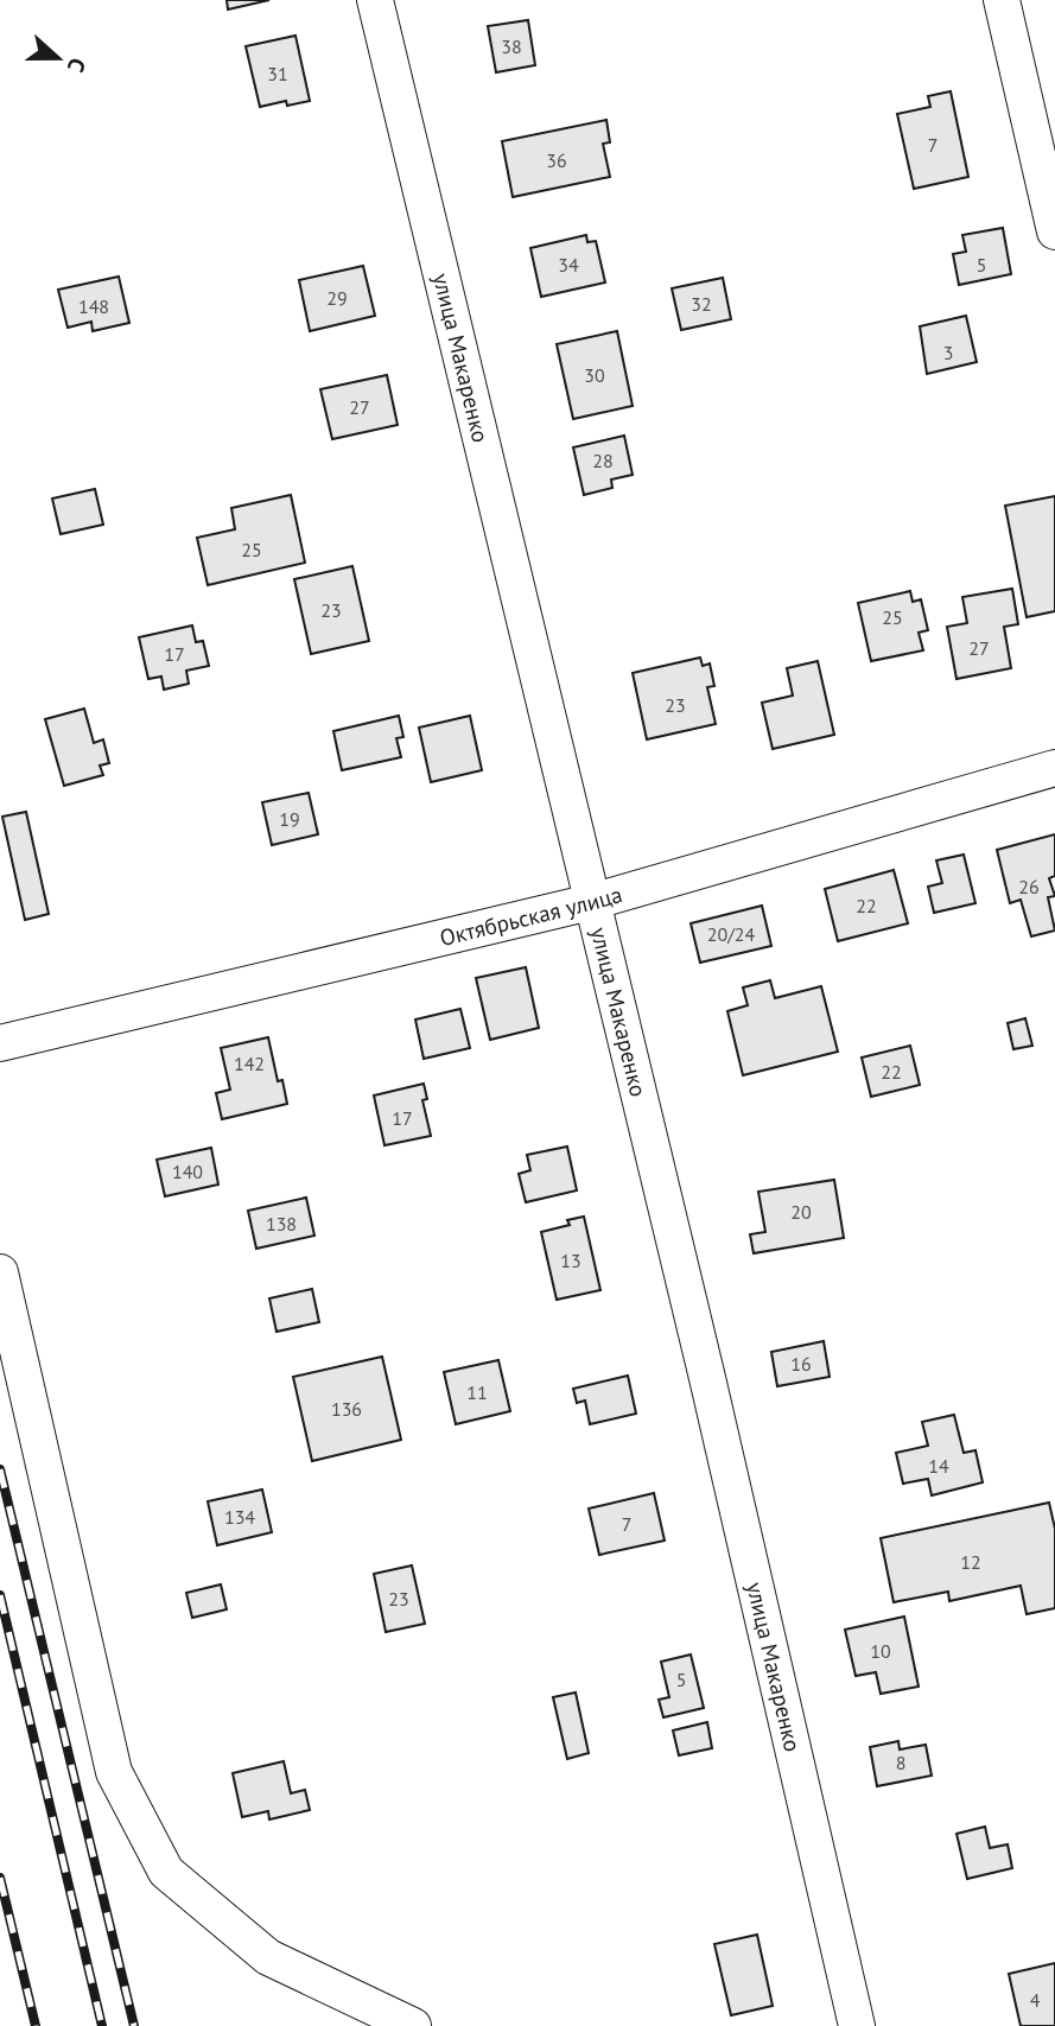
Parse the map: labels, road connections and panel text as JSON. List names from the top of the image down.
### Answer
{
  "streets": {
    "street": ["улица Макаренко", "Октябрьская улица"]
  },
  "crossings": [
    ["улица Макаренко", "Октябрьская улица"]
  ],
  "house_numbers": [
    "38",
    "31",
    "7",
    "36",
    "34",
    "5",
    "29",
    "32",
    "148",
    "3",
    "30",
    "27",
    "28",
    "25",
    "23",
    "25",
    "27",
    "17",
    "23",
    "19",
    "26",
    "22",
    "20/24",
    "142",
    "22",
    "17",
    "140",
    "20",
    "138",
    "13",
    "16",
    "11",
    "136",
    "14",
    "134",
    "7",
    "12",
    "23",
    "10",
    "5",
    "8",
    "4"
  ],
  "north": "right"
}
